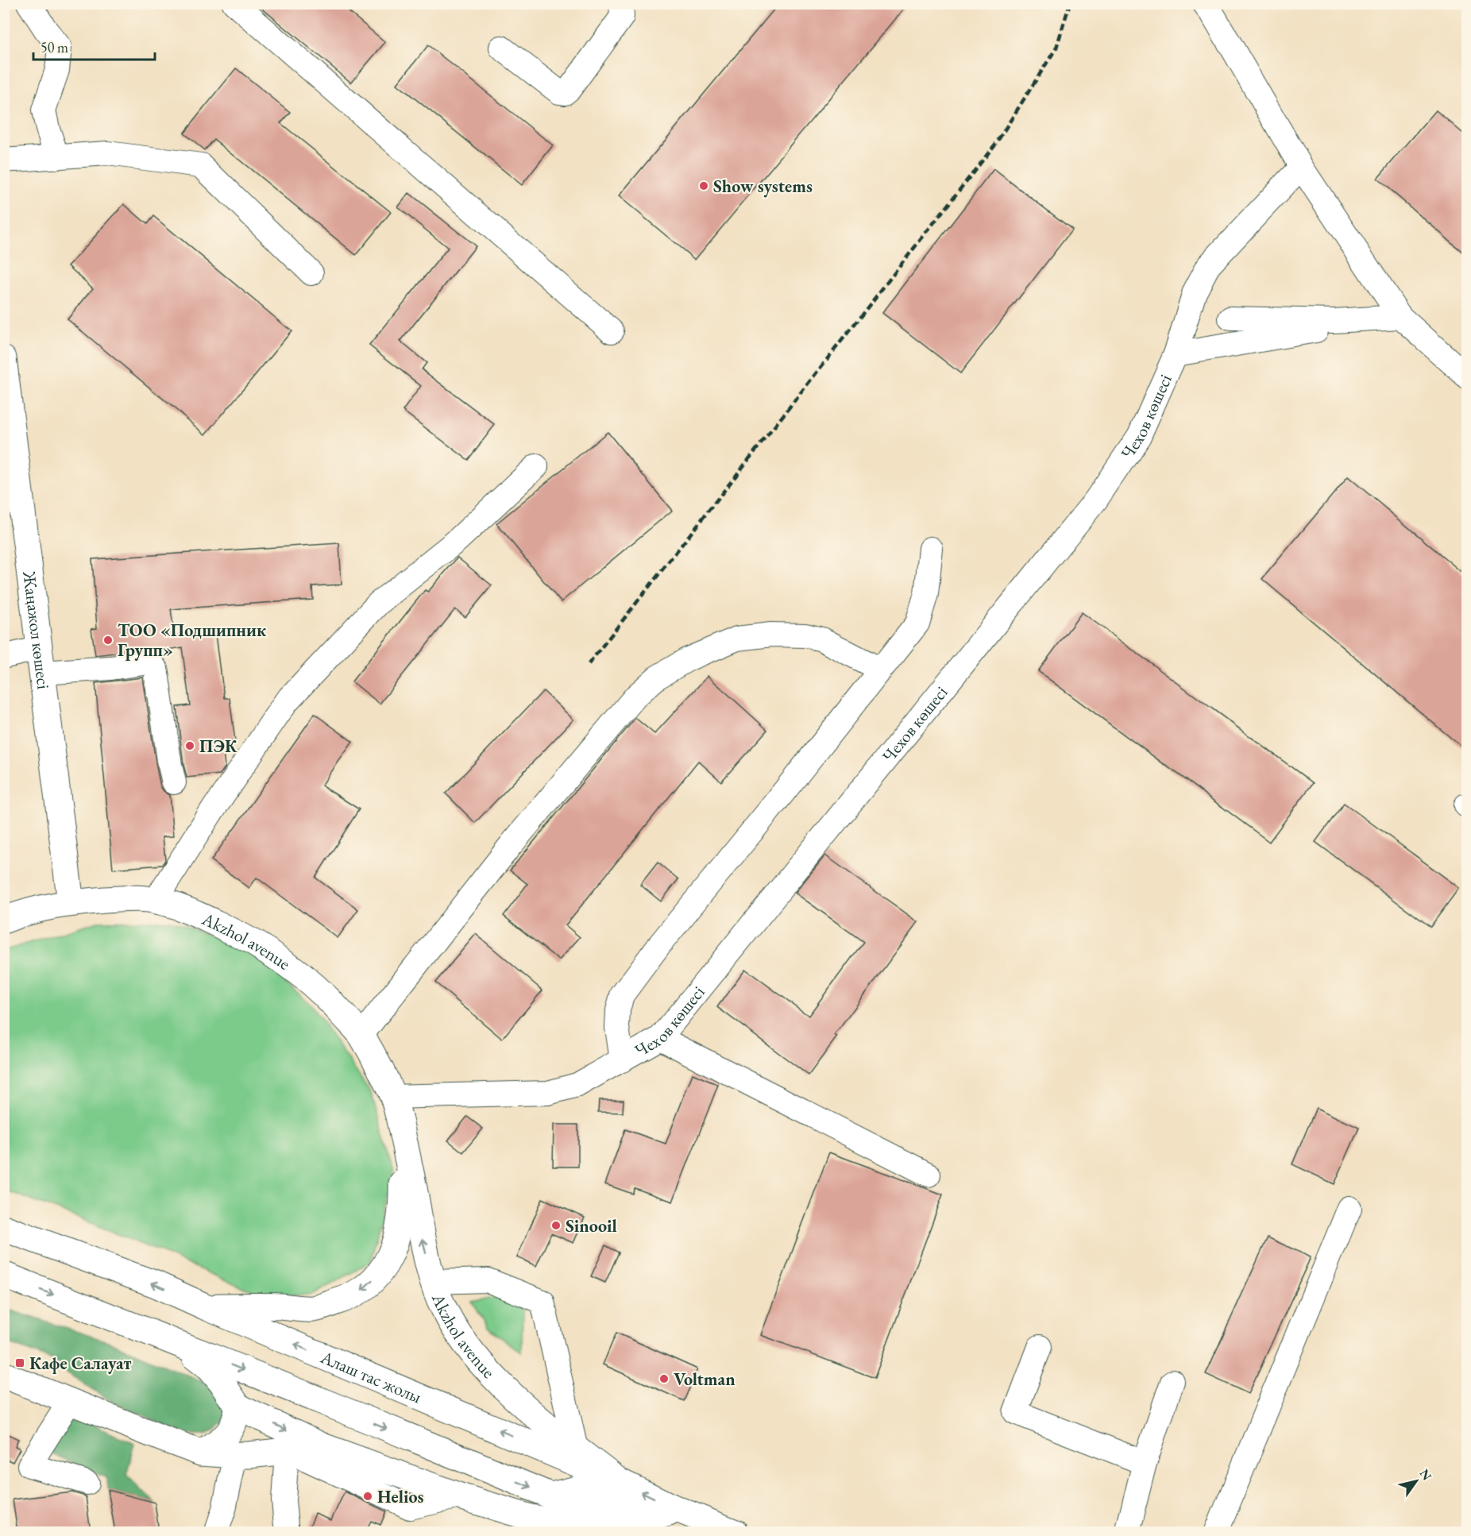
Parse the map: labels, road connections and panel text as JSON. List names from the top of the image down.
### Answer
{
  "streets": {
    "main road": ["Жаңажол көшесі", "Akzhol avenue", "Алаш тас жолы"],
    "lane": ["Чехов көшесі"]
  },
  "crossings": [
    ["Чехов көшесі", "Akzhol avenue"],
    ["Жаңажол көшесі", "Akzhol avenue"],
    ["Akzhol avenue", "Алаш тас жолы"]
  ],
  "places": {
    "other": [
      "Show systems",
      "ТОО «Подшипник Групп»",
      "ПЭК",
      "Sinooil",
      "Voltman",
      "Helios"
    ],
    "transit": ["Кафе Салауат"]
  },
  "scale_bar": "50 m",
  "north": "top right"
}
